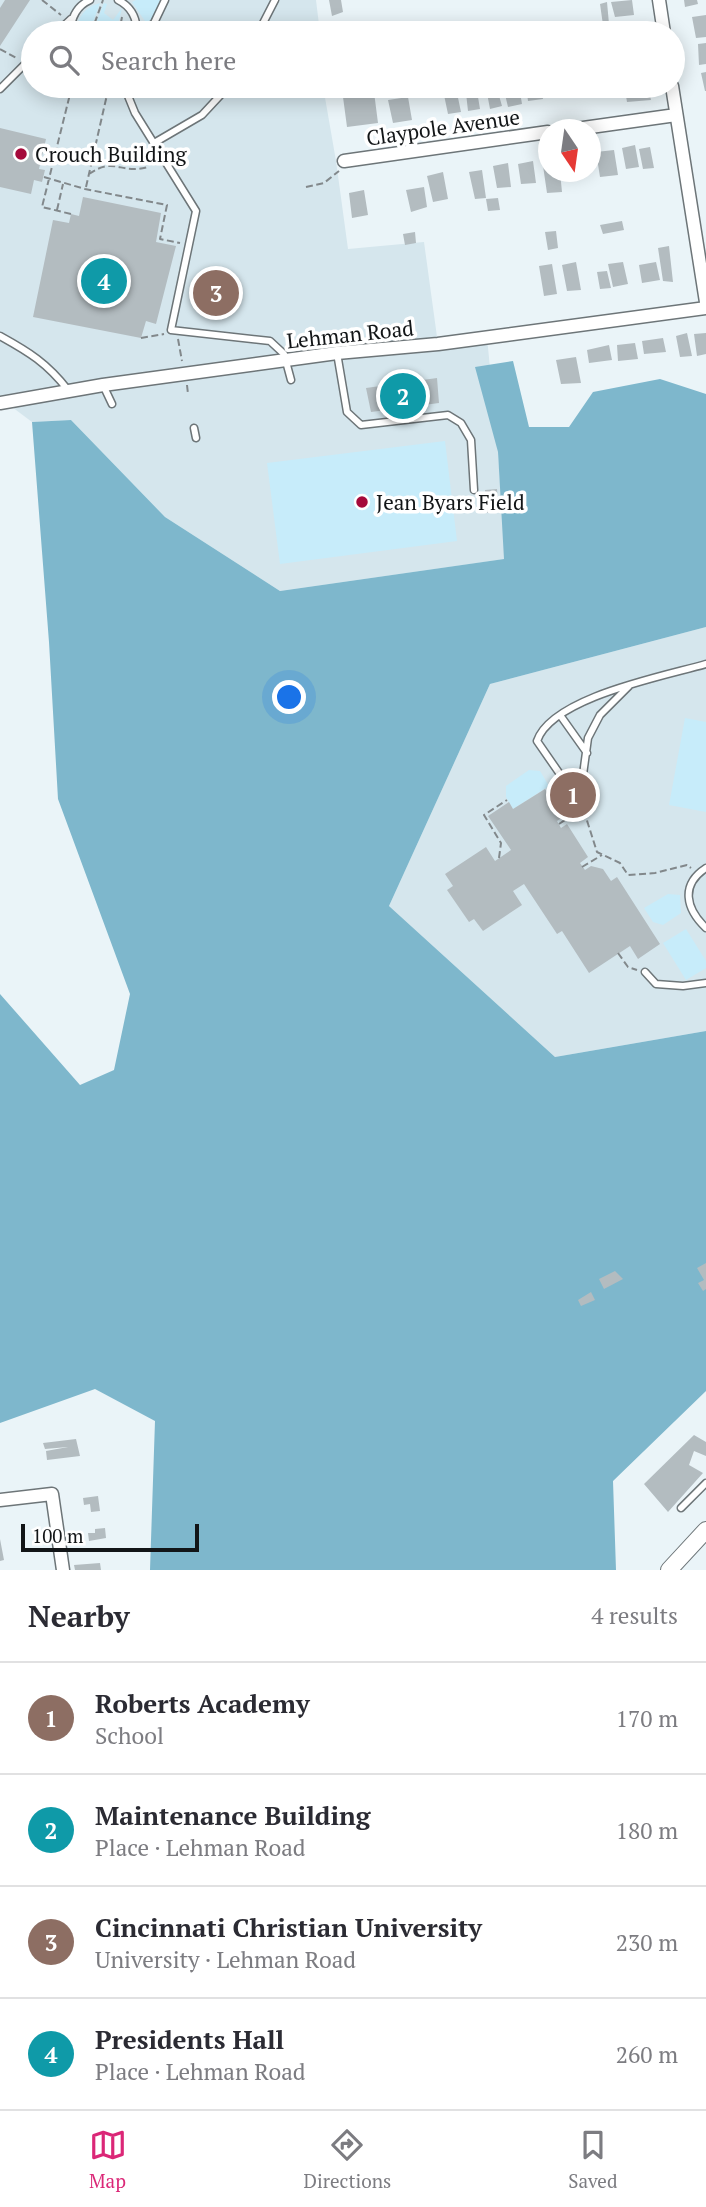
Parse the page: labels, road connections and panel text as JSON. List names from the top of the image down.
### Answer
{
  "streets": {
    "street": ["Claypole Avenue", "Lehman Road"]
  },
  "places": ["Crouch Building", "Jean Byars Field"],
  "scale_bar": "100 m",
  "north": "bottom",
  "page": {
    "search": "Search here",
    "pins": [
      "4",
      "3",
      "2",
      "1"
    ],
    "scale": "100 m",
    "heading": ["Nearby", "4 results"],
    "list": [
      {
        "mark": "1",
        "name": "Roberts Academy",
        "note": "School",
        "value": "170 m"
      },
      {
        "mark": "2",
        "name": "Maintenance Building",
        "note": "Place · Lehman Road",
        "value": "180 m"
      },
      {
        "mark": "3",
        "name": "Cincinnati Christian University",
        "note": "University · Lehman Road",
        "value": "230 m"
      },
      {
        "mark": "4",
        "name": "Presidents Hall",
        "note": "Place · Lehman Road",
        "value": "260 m"
      }
    ],
    "nav": ["Map", "Directions", "Saved"]
  }
}
